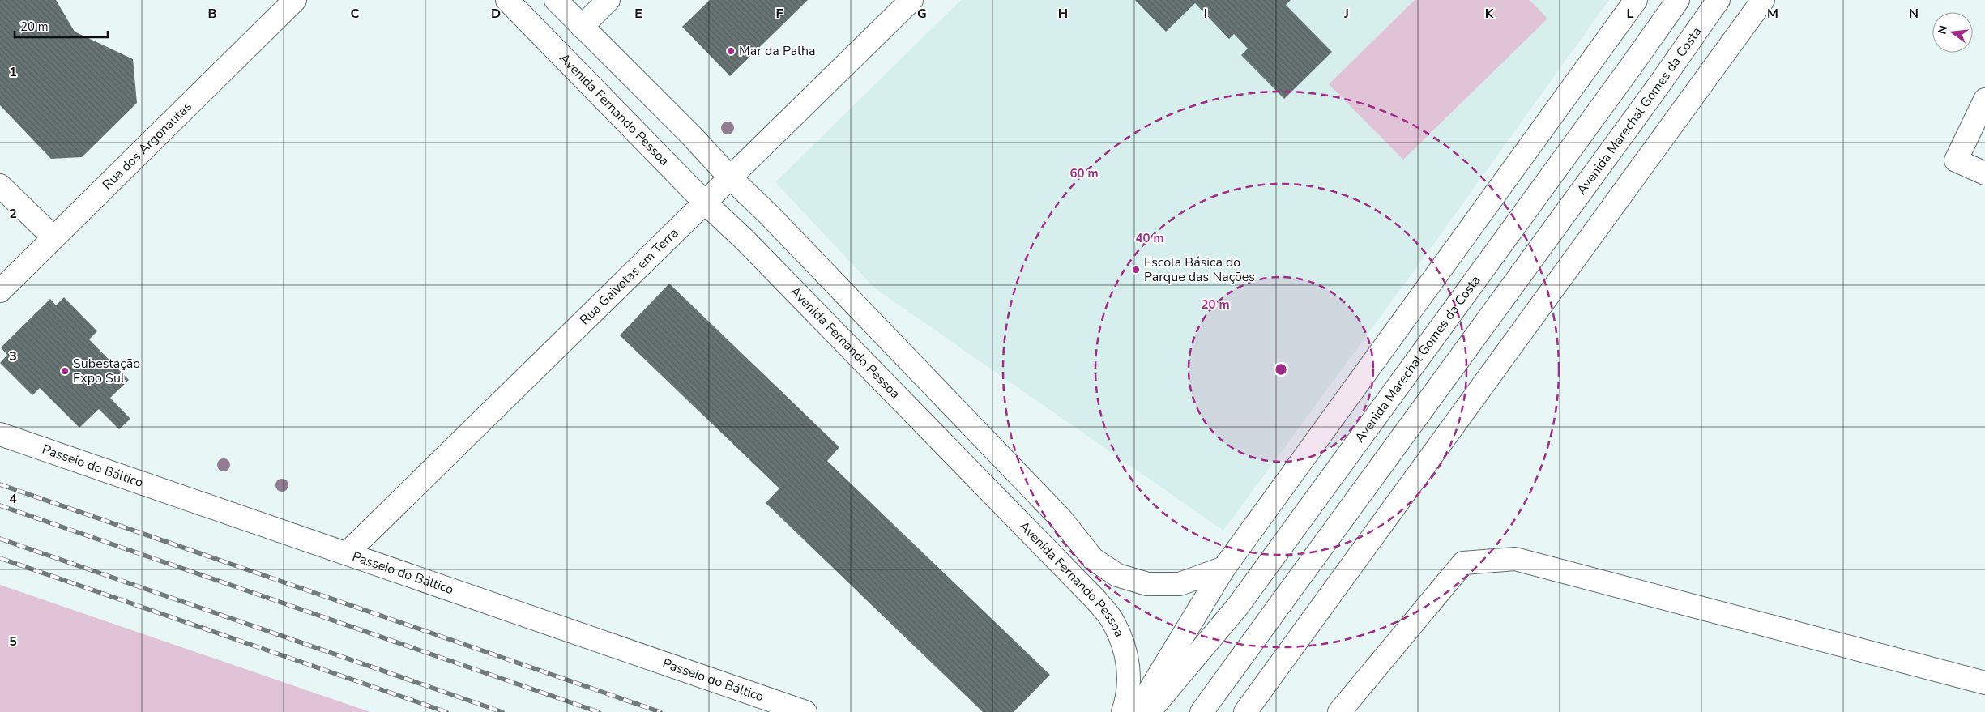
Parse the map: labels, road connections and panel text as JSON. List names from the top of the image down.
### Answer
{
  "streets": {
    "street": [
      "Avenida Fernando Pessoa",
      "Avenida Marechal Gomes da Costa",
      "Rua dos Argonautas",
      "Rua Gaivotas em Terra",
      "Passeio do Báltico"
    ]
  },
  "crossings": [
    ["Avenida Fernando Pessoa", "Rua Gaivotas em Terra"],
    ["Rua Gaivotas em Terra", "Passeio do Báltico"]
  ],
  "places": ["Mar da Palha", "Escola Básica do Parque das Nações", "Subestação Expo Sul"],
  "scale_bar": "20 m",
  "north": "left",
  "grid": {
    "columns": [
      "B",
      "C",
      "D",
      "E",
      "F",
      "G",
      "H",
      "I",
      "J",
      "K",
      "L",
      "M",
      "N"
    ],
    "rows": [
      "1",
      "2",
      "3",
      "4",
      "5"
    ]
  },
  "rings": ["60 m", "40 m", "20 m"]
}
